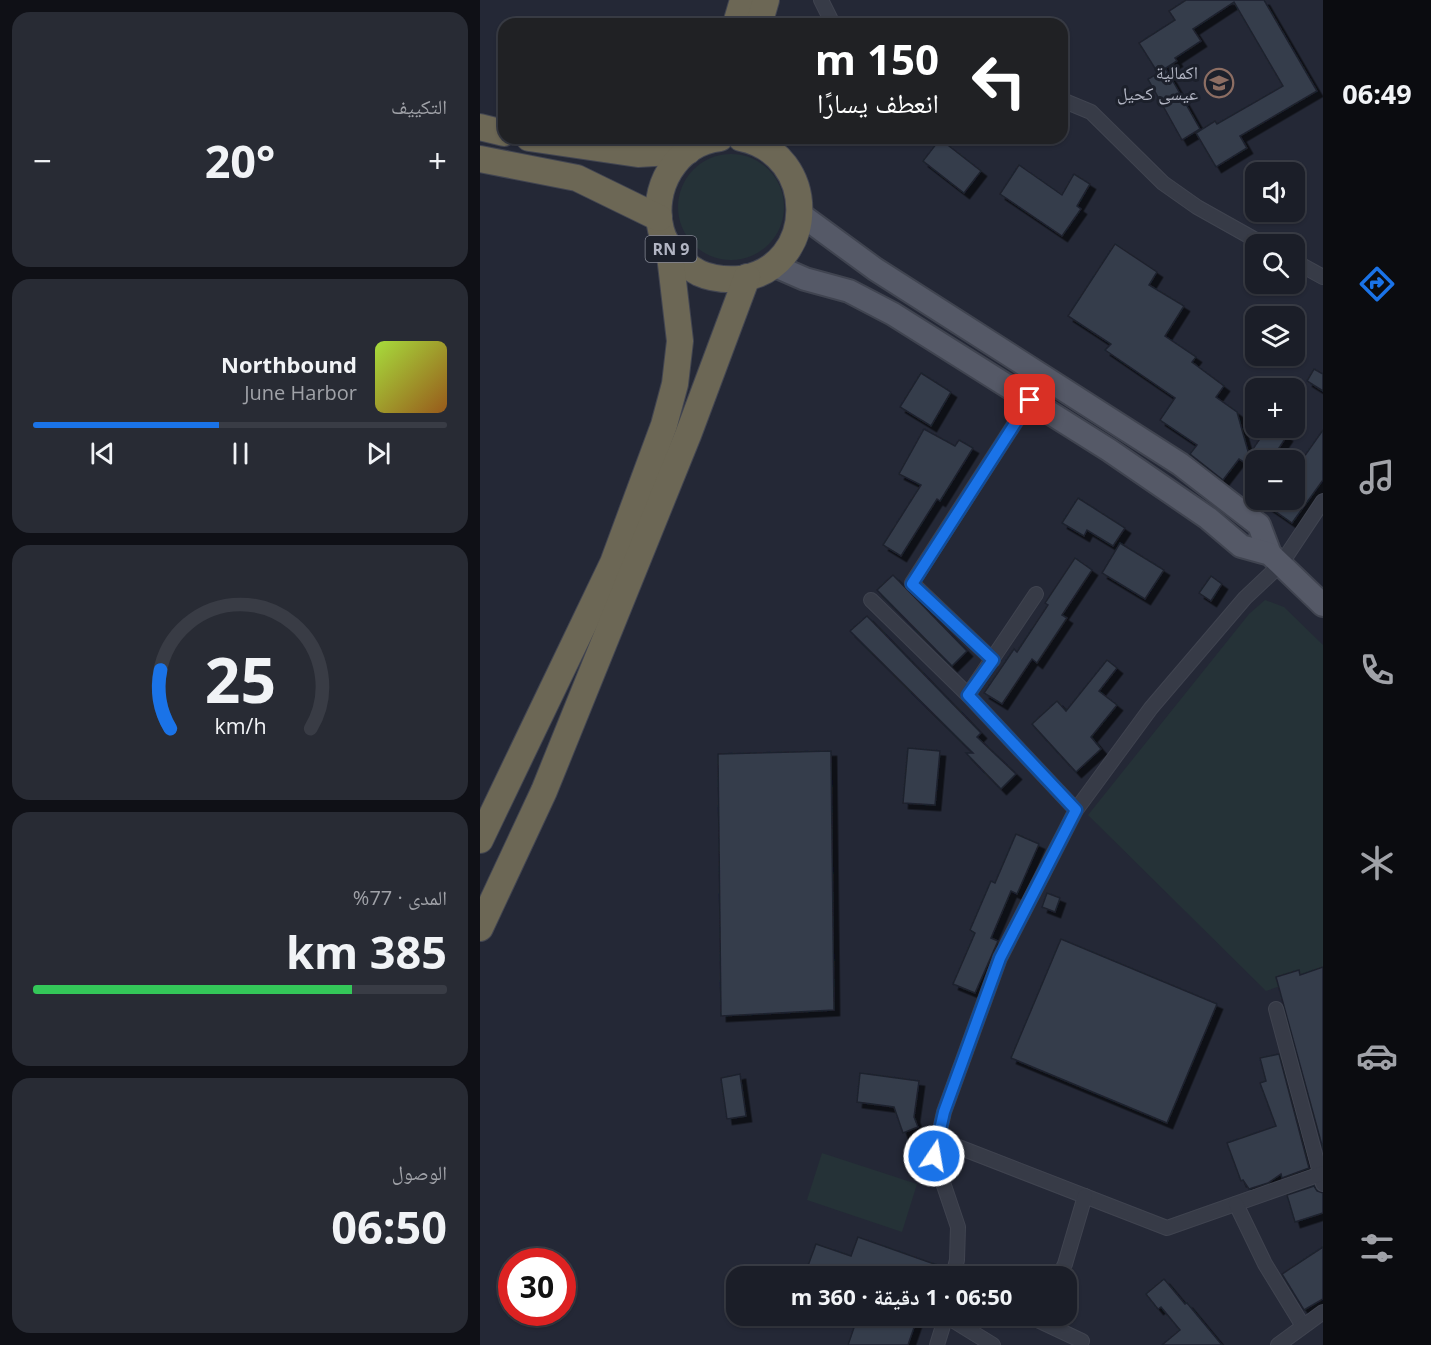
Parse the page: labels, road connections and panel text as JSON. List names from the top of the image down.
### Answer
{
  "streets": {
    "highway": ["RN 9"]
  },
  "places": {
    "school or university": ["اكمالية عيسى كحيل"]
  },
  "page": {
    "tabs": "06:49",
    "tile": [
      "التكييف",
      ["المدى · 77%", "385 km"],
      ["الوصول", "06:50"]
    ],
    "turn": ["150 m", "انعطف يسارًا"],
    "heat": ["−", "20°", "+"],
    "map_buttons": ["+", "−"],
    "song": ["Northbound", "June Harbor"],
    "limit": "30",
    "trip": "06:50 · 1 دقيقة · 360 m",
    "gauge": ["25", "km/h"]
  }
}
